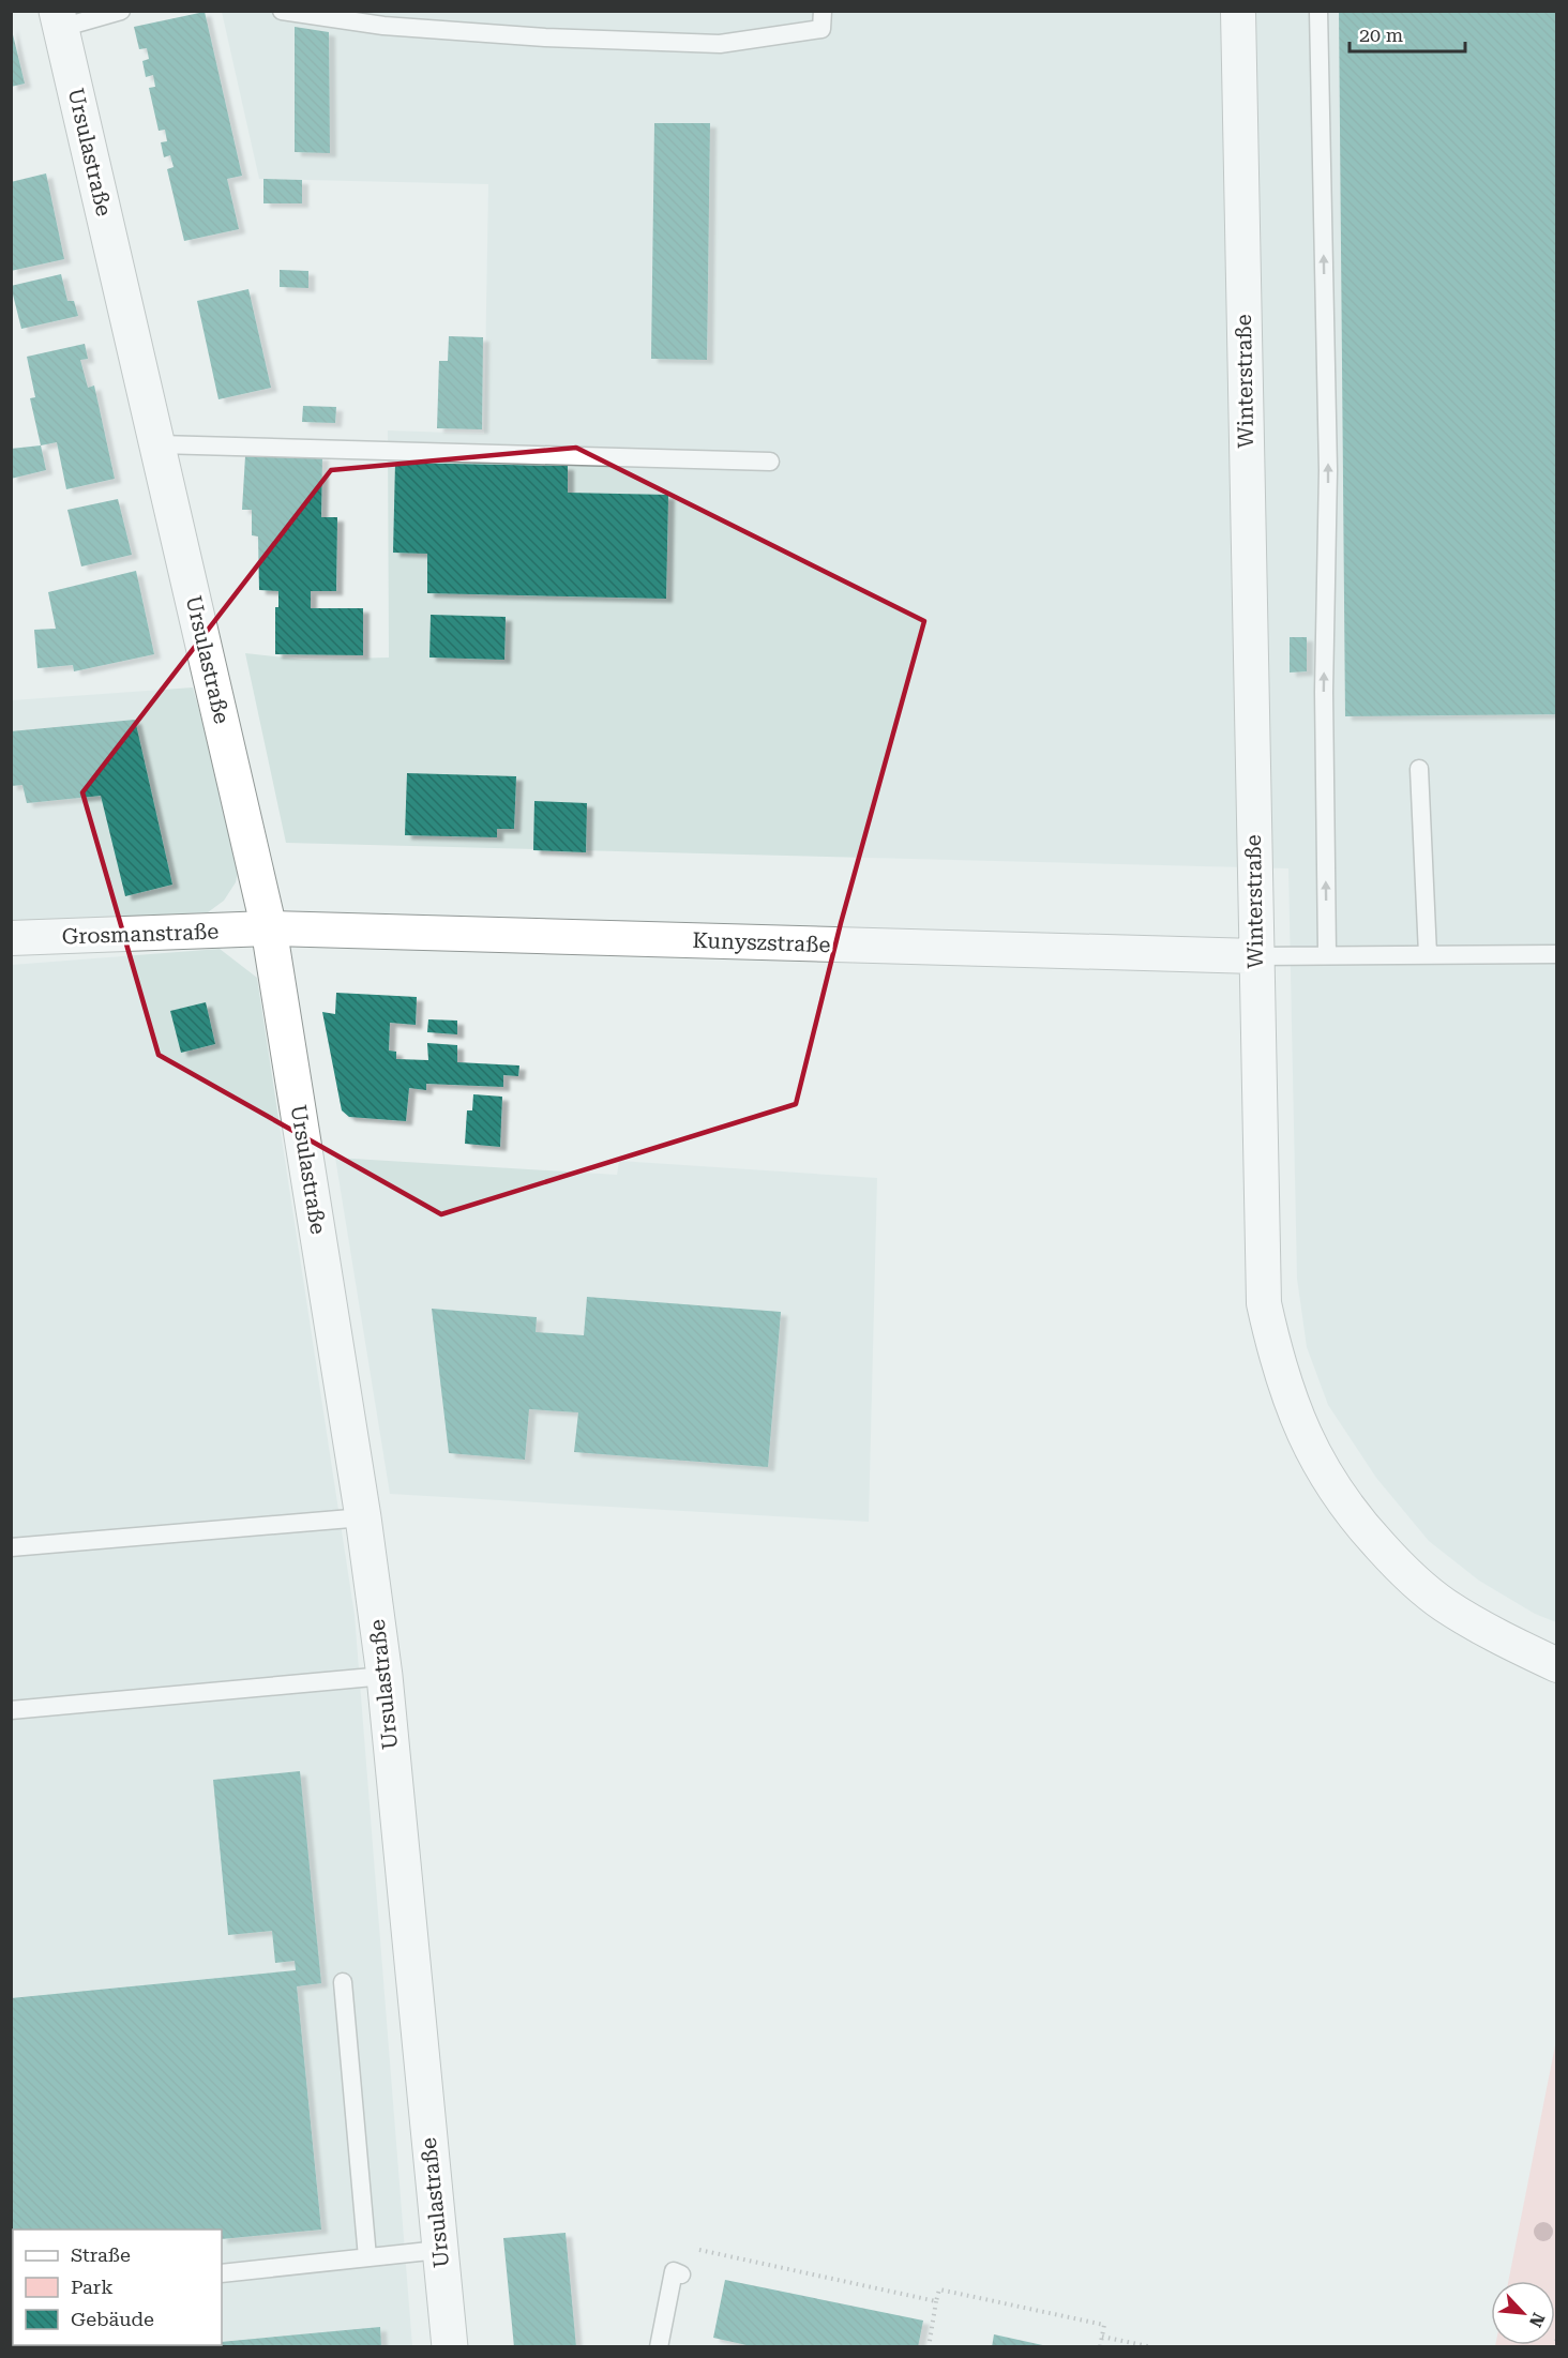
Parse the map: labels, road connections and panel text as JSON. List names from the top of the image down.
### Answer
{
  "streets": {
    "street": [
      "Ursulastraße",
      "Winterstraße",
      "Grosmanstraße",
      "Kunyszstraße"
    ]
  },
  "crossings": [
    ["Ursulastraße", "Grosmanstraße"],
    ["Ursulastraße", "Kunyszstraße"],
    ["Winterstraße", "Kunyszstraße"],
    ["Grosmanstraße", "Kunyszstraße"]
  ],
  "legend": ["Straße", "Park", "Gebäude"],
  "scale_bar": "20 m",
  "north": "bottom right"
}
